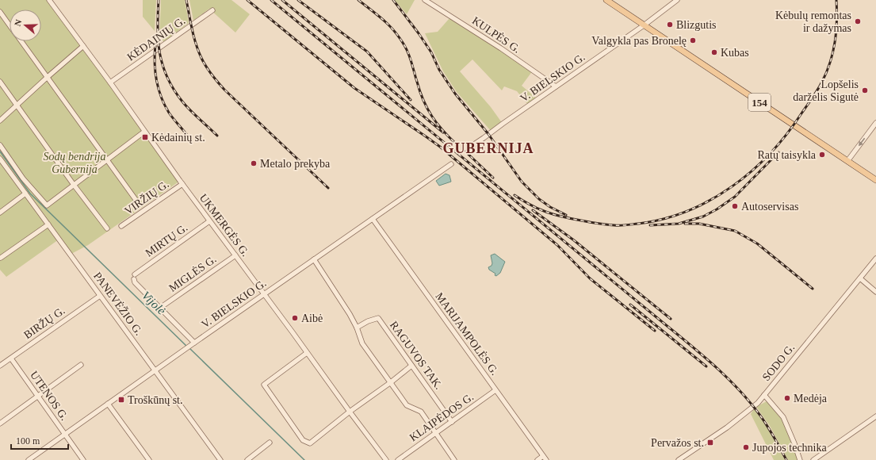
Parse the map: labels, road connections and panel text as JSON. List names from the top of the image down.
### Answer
{
  "streets": {
    "main road": ["154"],
    "street": [
      "KULPĖS G.",
      "KĖDAINIŲ G.",
      "V. BIELSKIO G.",
      "VIRŽIŲ G.",
      "UKMERGĖS G.",
      "MIRTŲ G.",
      "MIGLĖS G.",
      "PANEVĖŽIO G.",
      "BIRŽŲ G.",
      "MARIJAMPOLĖS G.",
      "RAGUVOS TAK.",
      "SODO G.",
      "UTENOS G.",
      "KLAIPĖDOS G."
    ]
  },
  "crossings": [
    ["KULPĖS G.", "V. BIELSKIO G."],
    ["KĖDAINIŲ G.", "UKMERGĖS G."],
    ["V. BIELSKIO G.", "154"],
    ["V. BIELSKIO G.", "UKMERGĖS G."],
    ["V. BIELSKIO G.", "PANEVĖŽIO G."],
    ["V. BIELSKIO G.", "MARIJAMPOLĖS G."],
    ["V. BIELSKIO G.", "UTENOS G."],
    ["VIRŽIŲ G.", "UKMERGĖS G."],
    ["UKMERGĖS G.", "MIRTŲ G."],
    ["UKMERGĖS G.", "MIGLĖS G."],
    ["MIRTŲ G.", "MIGLĖS G."],
    ["PANEVĖŽIO G.", "BIRŽŲ G."],
    ["BIRŽŲ G.", "UTENOS G."],
    ["MARIJAMPOLĖS G.", "KLAIPĖDOS G."],
    ["RAGUVOS TAK.", "KLAIPĖDOS G."]
  ],
  "districts": ["GUBERNIJA"],
  "water": ["Vijolė"],
  "parks": ["Sodų bendrija Gubernija"],
  "places": {
    "other": [
      "Kėbulų remontas ir dažymas",
      "Blizgutis",
      "Valgykla pas Bronelę",
      "Kubas",
      "Lopšelis darželis Sigutė",
      "Ratų taisykla",
      "Metalo prekyba",
      "Autoservisas",
      "Aibė",
      "Medėja",
      "Jupojos technika"
    ],
    "transit": ["Kėdainių st.", "Troškūnų st.", "Pervažos st."]
  },
  "scale_bar": "100 m",
  "north": "left"
}
